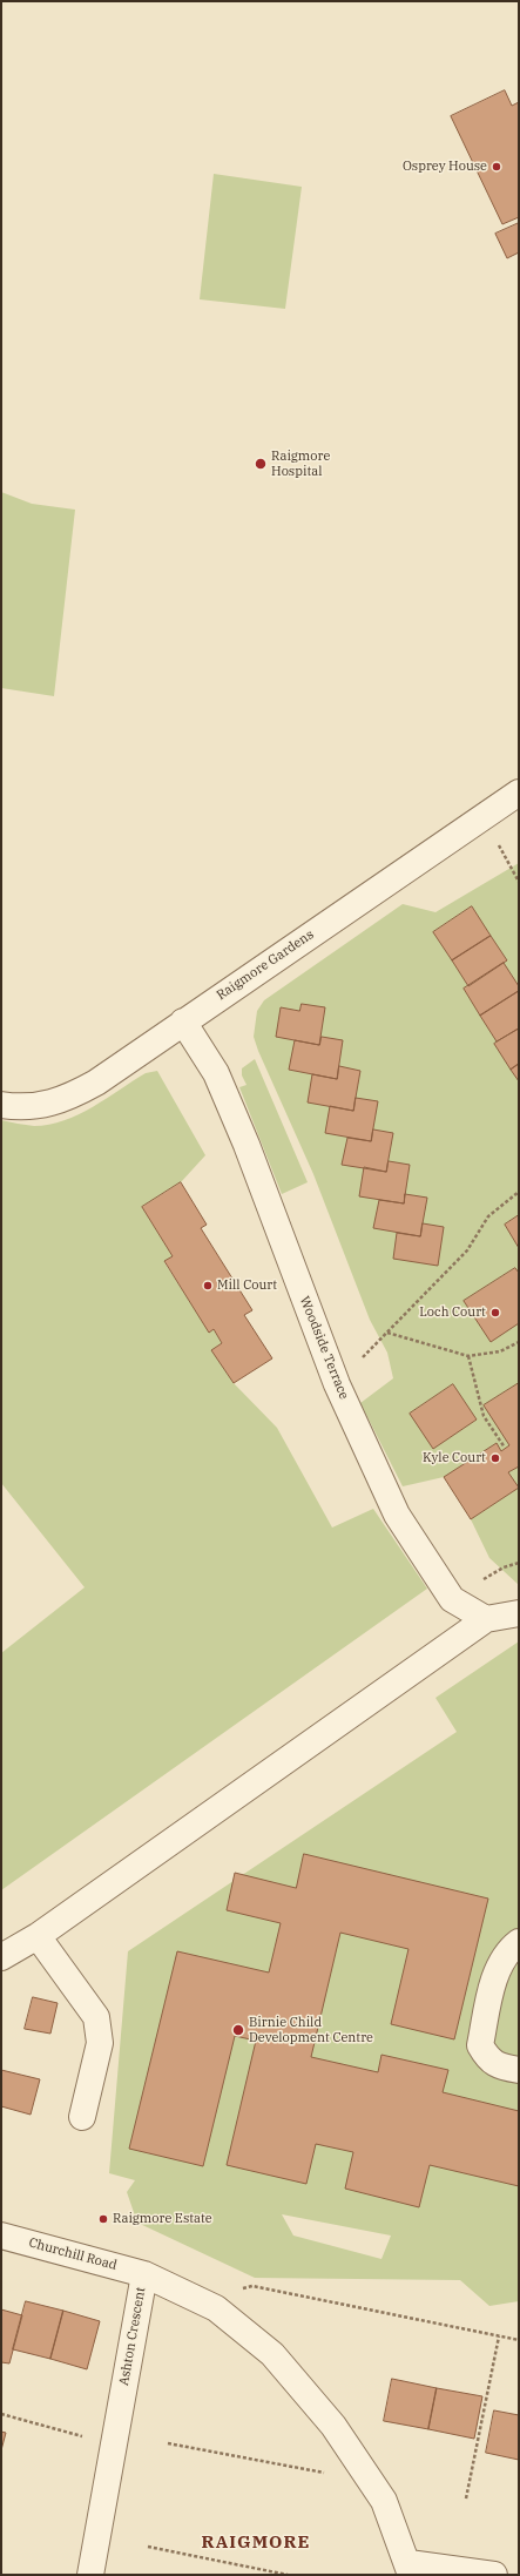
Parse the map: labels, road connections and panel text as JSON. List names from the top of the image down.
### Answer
{
  "streets": {
    "street": [
      "Raigmore Gardens",
      "Woodside Terrace",
      "Churchill Road",
      "Ashton Crescent"
    ]
  },
  "crossings": [
    ["Raigmore Gardens", "Woodside Terrace"],
    ["Churchill Road", "Ashton Crescent"]
  ],
  "districts": ["RAIGMORE"],
  "places": [
    "Osprey House",
    "Raigmore Hospital",
    "Mill Court",
    "Loch Court",
    "Kyle Court",
    "Birnie Child Development Centre",
    "Raigmore Estate"
  ]
}
